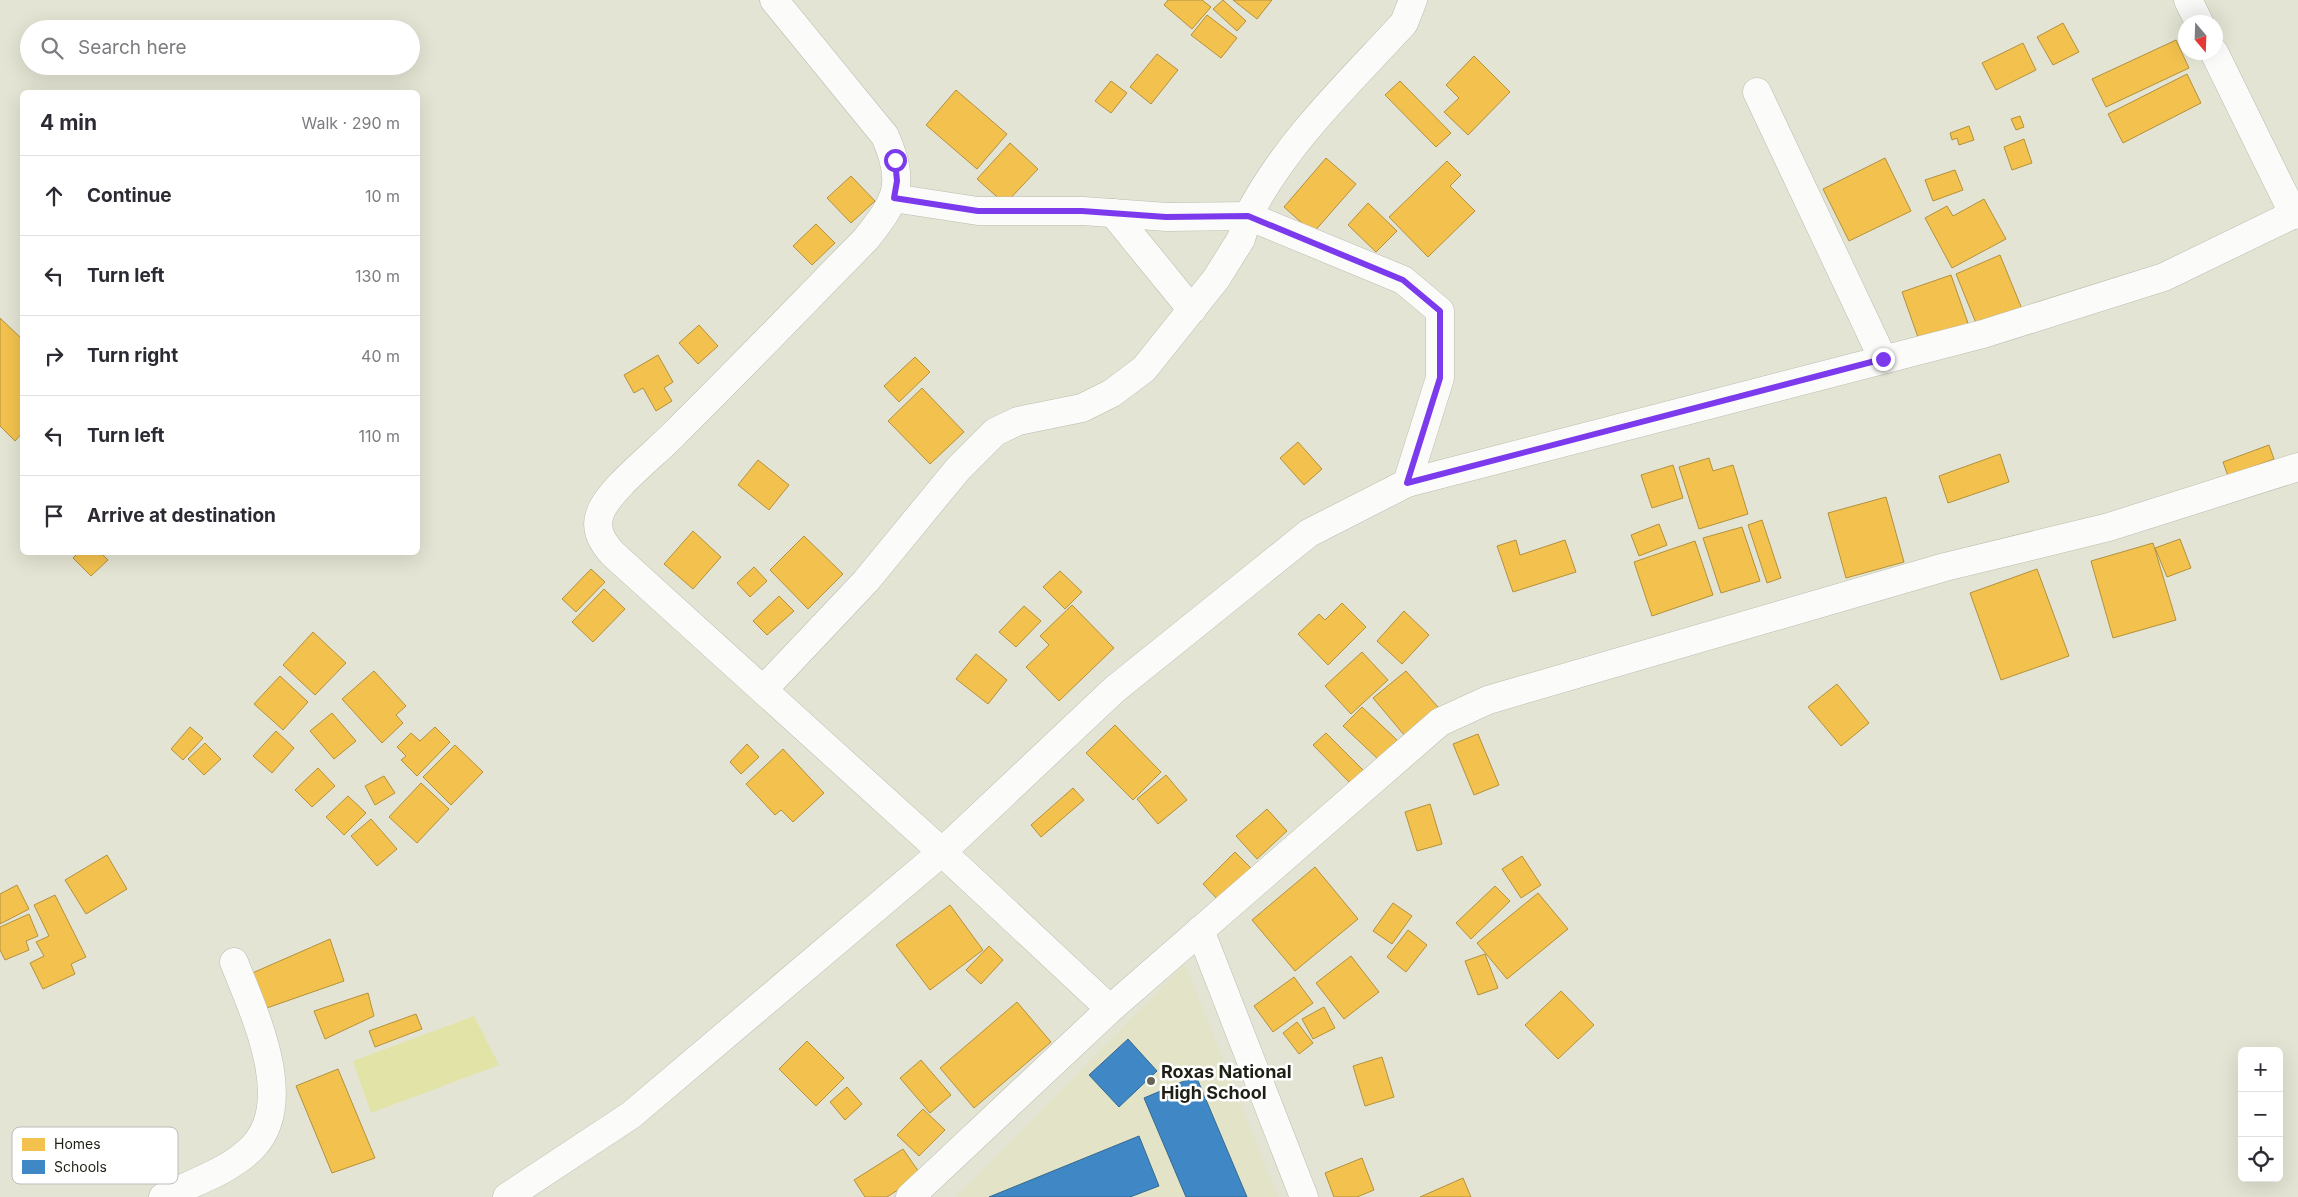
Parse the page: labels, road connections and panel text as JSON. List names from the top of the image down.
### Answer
{
  "places": ["Roxas National High School"],
  "legend": ["Homes", "Schools"],
  "north": "bottom",
  "page": {
    "search": "Search here",
    "heading": ["4 min", "Walk · 290 m"],
    "list": [
      ["Continue", "10 m"],
      ["Turn left", "130 m"],
      ["Turn right", "40 m"],
      ["Turn left", "110 m"],
      "Arrive at destination"
    ],
    "map_buttons": ["+", "−"]
  }
}
